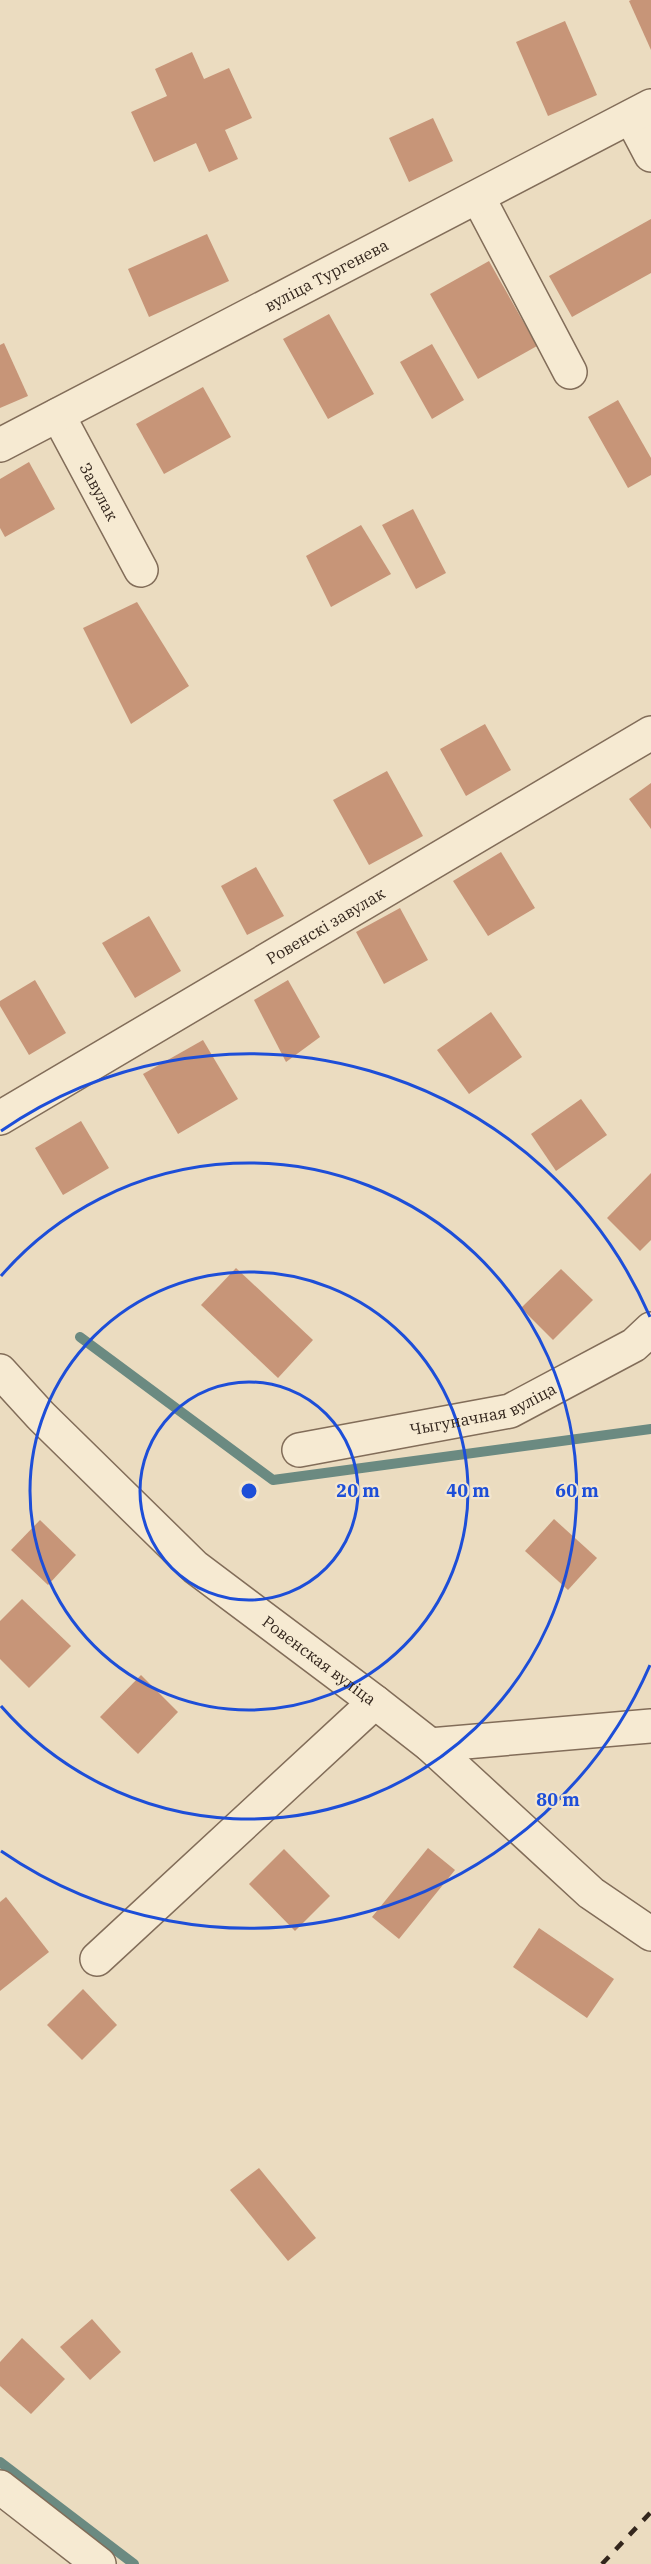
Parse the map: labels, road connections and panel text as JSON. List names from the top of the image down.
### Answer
{
  "streets": {
    "street": [
      "вуліца Тургенева",
      "Завулак",
      "Ровенскі завулак",
      "Чыгуначная вуліца",
      "Ровенская вуліца"
    ]
  },
  "crossings": [
    ["вуліца Тургенева", "Завулак"]
  ],
  "rings": [
    "20 m",
    "40 m",
    "60 m",
    "80 m"
  ]
}
